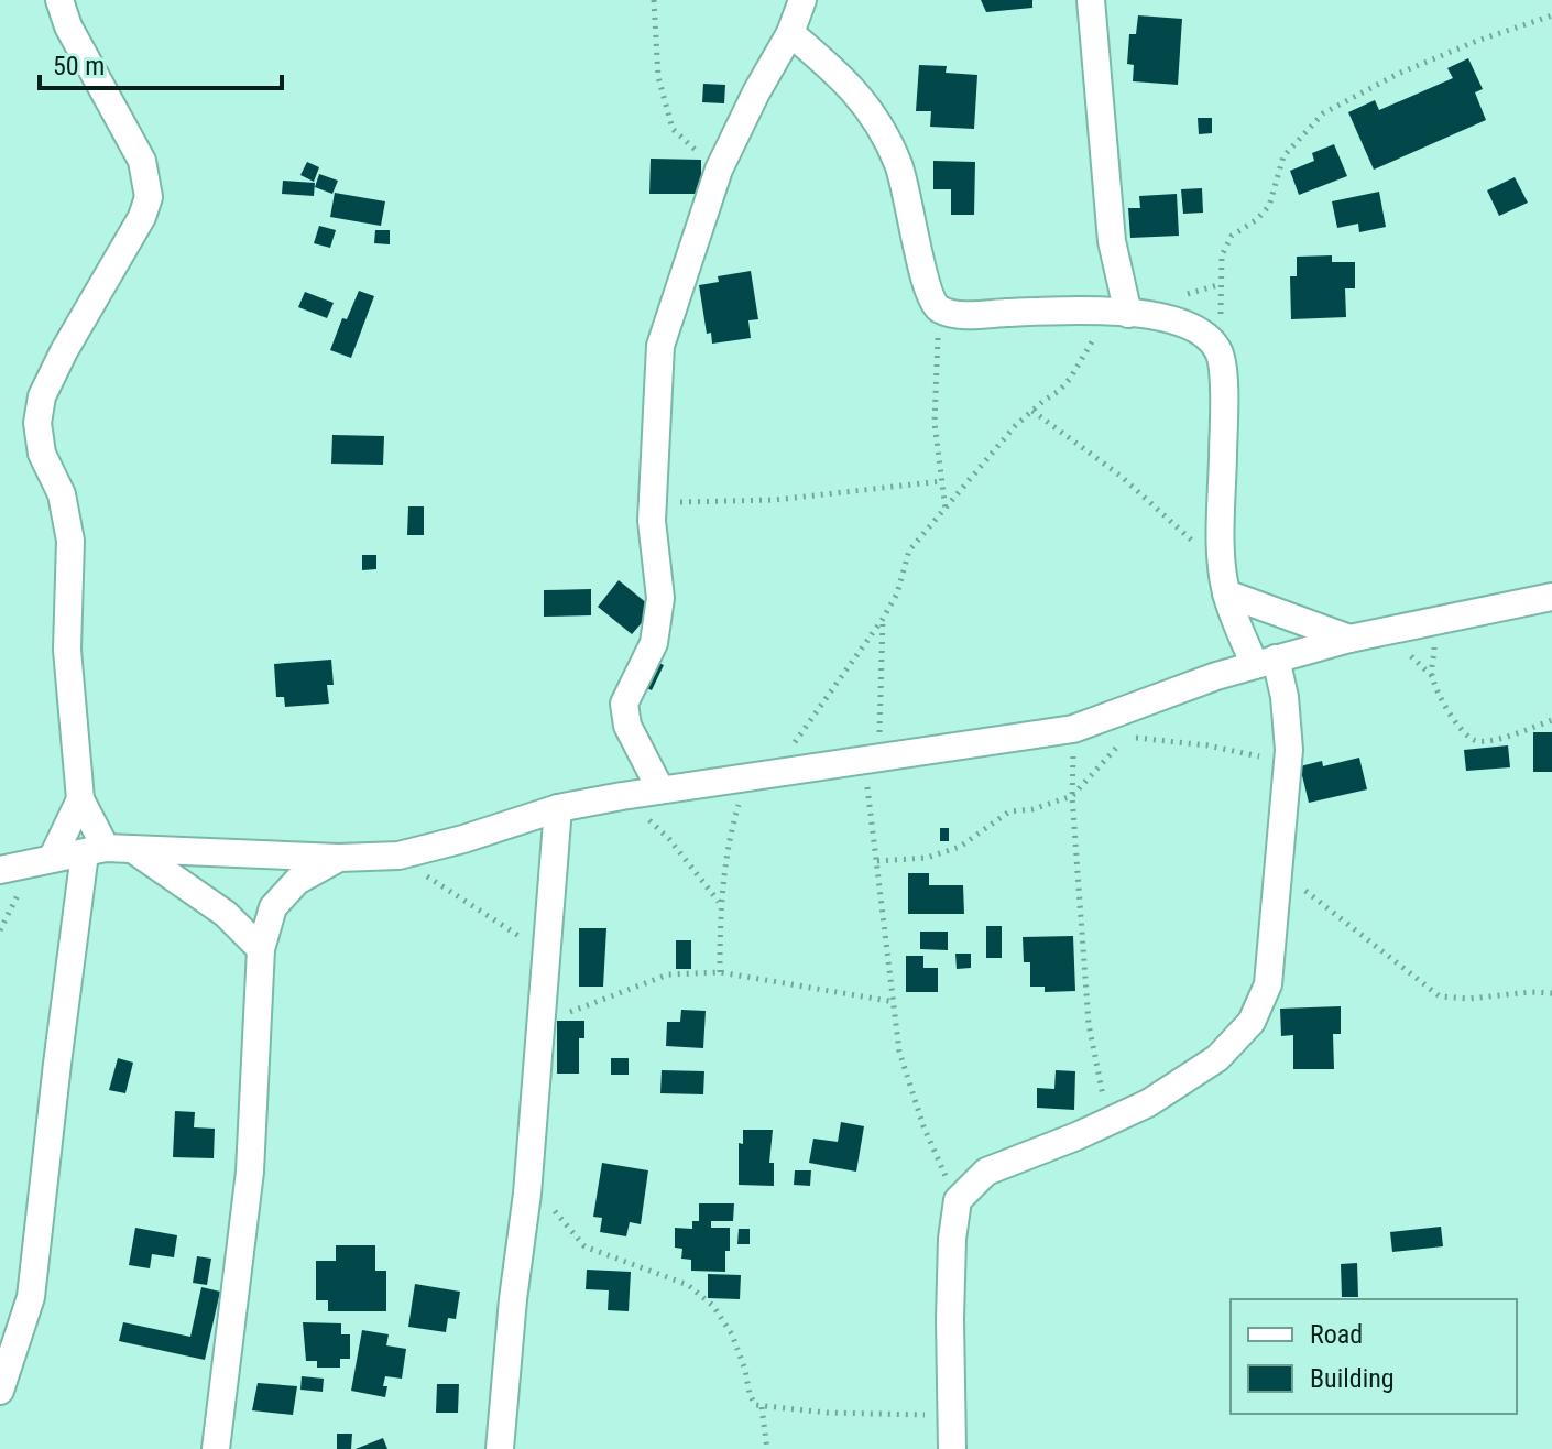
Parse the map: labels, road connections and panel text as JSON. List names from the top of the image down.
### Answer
{
  "legend": ["Road", "Building"],
  "scale_bar": "50 m"
}
